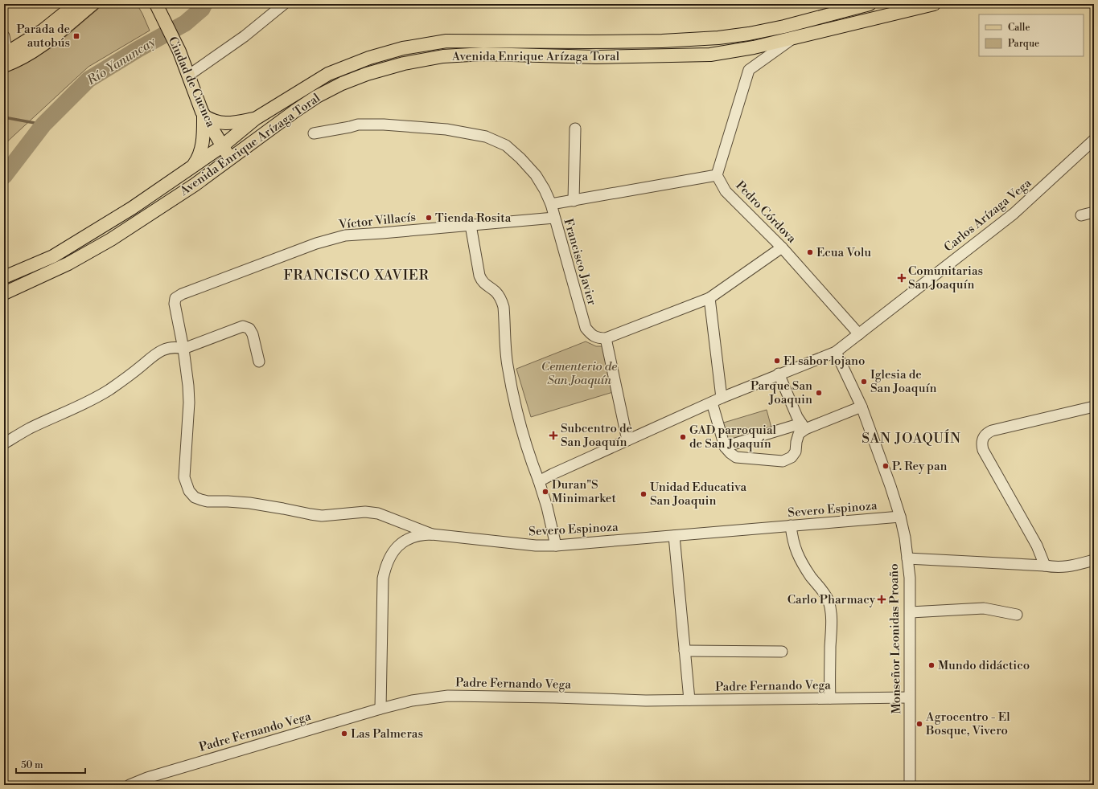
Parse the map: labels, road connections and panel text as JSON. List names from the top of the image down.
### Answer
{
  "streets": {
    "main road": ["Avenida Enrique Arízaga Toral", "Ciudad de Cuenca"],
    "street": [
      "Pedro Córdova",
      "Carlos Arízaga Vega",
      "Víctor Villacís",
      "Francisco Javier",
      "Severo Espinoza",
      "Monseñor Leonidas Proaño",
      "Padre Fernando Vega"
    ]
  },
  "crossings": [
    ["Avenida Enrique Arízaga Toral", "Ciudad de Cuenca"],
    ["Pedro Córdova", "Carlos Arízaga Vega"],
    ["Carlos Arízaga Vega", "Monseñor Leonidas Proaño"],
    ["Víctor Villacís", "Francisco Javier"],
    ["Severo Espinoza", "Monseñor Leonidas Proaño"],
    ["Severo Espinoza", "Padre Fernando Vega"],
    ["Monseñor Leonidas Proaño", "Padre Fernando Vega"]
  ],
  "districts": ["FRANCISCO XAVIER", "SAN JOAQUÍN"],
  "water": ["Río Yanuncay"],
  "parks": ["Cementerio de San Joaquín"],
  "places": {
    "transit": ["Parada de autobús"],
    "other": [
      "Tienda Rosita",
      "Ecua Volu",
      "El sabor lojano",
      "Iglesia de San Joaquín",
      "Parque San Joaquin",
      "GAD parroquial de San Joaquín",
      "P. Rey pan",
      "Duran\"S Minimarket",
      "Unidad Educativa San Joaquin",
      "Mundo didáctico",
      "Agrocentro - El Bosque, Vivero",
      "Las Palmeras"
    ],
    "health": ["Comunitarias San Joaquín", "Subcentro de San Joaquín", "Carlo Pharmacy"]
  },
  "legend": ["Calle", "Parque"],
  "scale_bar": "50 m"
}
